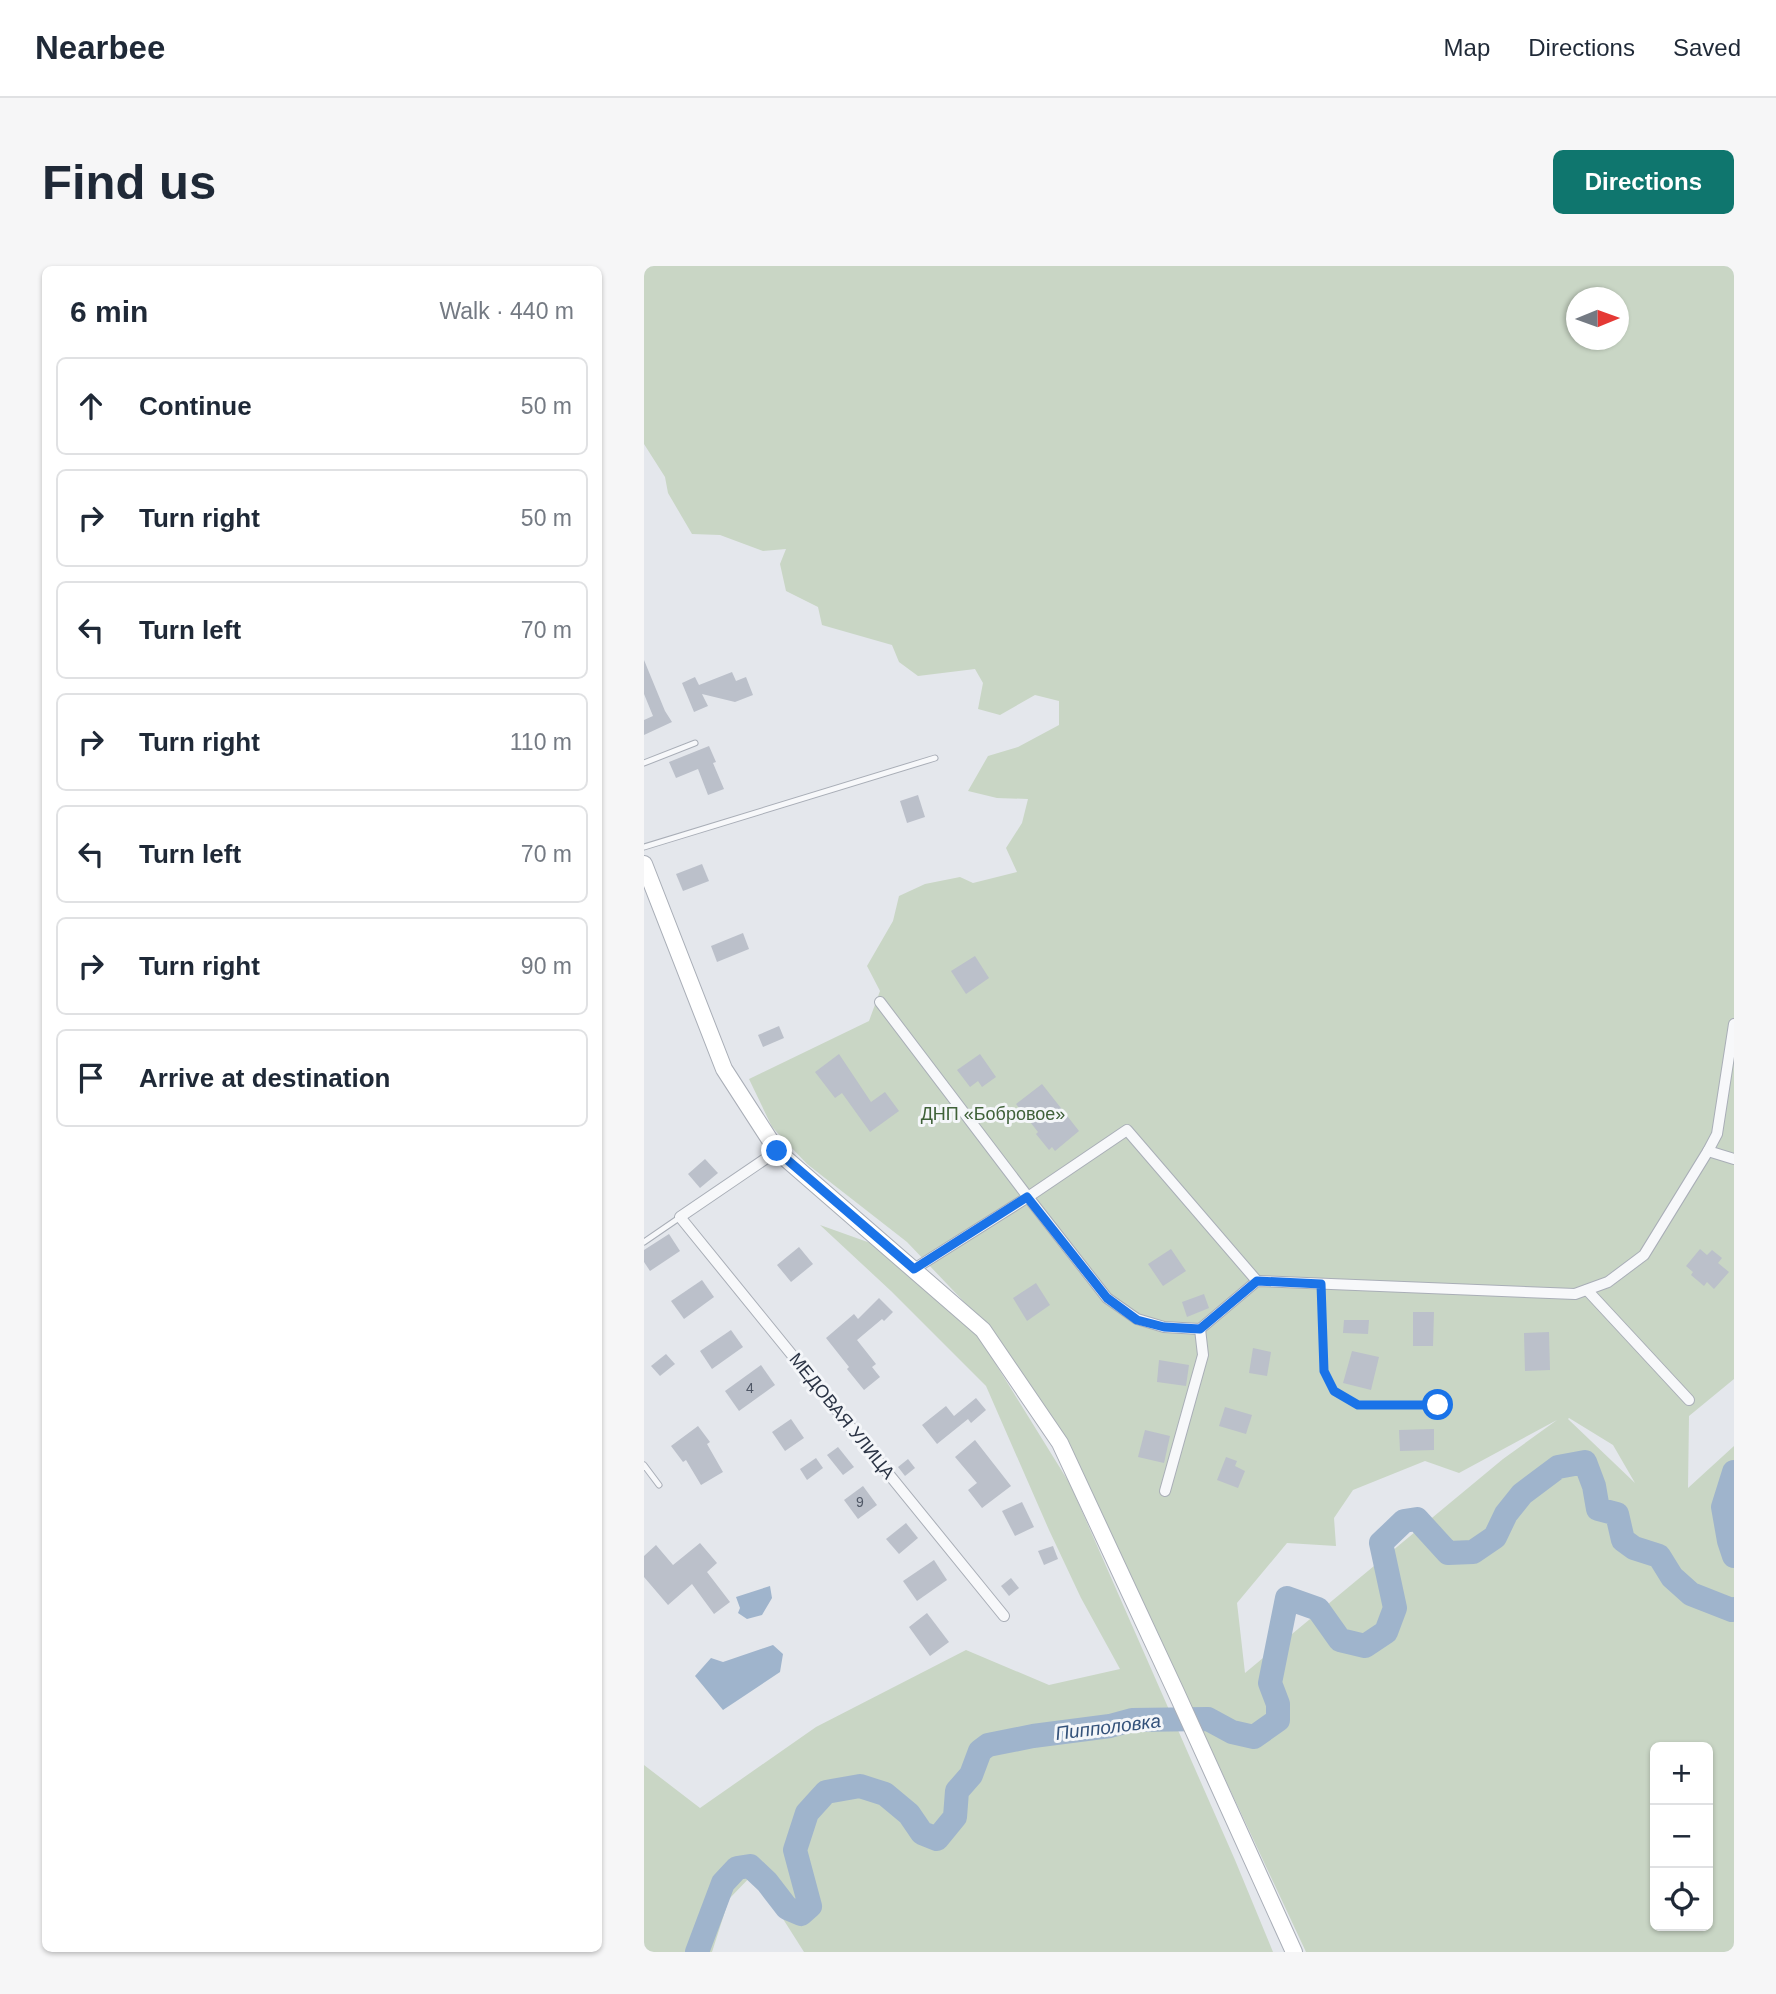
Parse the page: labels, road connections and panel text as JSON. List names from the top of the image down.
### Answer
{
  "streets": {
    "street": ["МЕДОВАЯ УЛИЦА"]
  },
  "water": ["Пипполовка"],
  "parks": ["ДНП «Бобровое»"],
  "house_numbers": ["4", "9"],
  "north": "right",
  "page": {
    "header": "Nearbee",
    "nav": ["Map", "Directions", "Saved"],
    "buttons": "Directions",
    "title": "Find us",
    "heading": ["6 min", "Walk · 440 m"],
    "list": [
      ["Continue", "50 m"],
      ["Turn right", "50 m"],
      ["Turn left", "70 m"],
      ["Turn right", "110 m"],
      ["Turn left", "70 m"],
      ["Turn right", "90 m"],
      "Arrive at destination"
    ],
    "map_buttons": ["+", "−"]
  }
}
